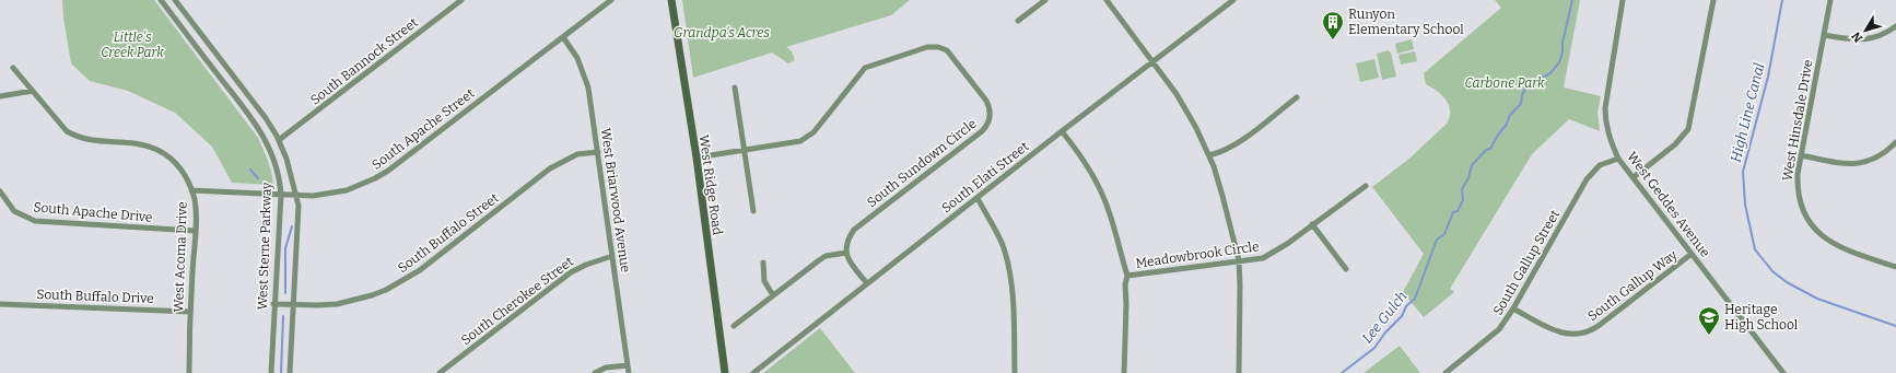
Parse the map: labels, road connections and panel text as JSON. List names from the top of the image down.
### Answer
{
  "streets": {
    "street": [
      "South Bannock Street",
      "West Hinsdale Drive",
      "South Apache Street",
      "South Sundown Circle",
      "South Elati Street",
      "West Ridge Road",
      "West Briarwood Avenue",
      "West Geddes Avenue",
      "South Apache Drive",
      "South Buffalo Street",
      "West Sterne Parkway",
      "Meadowbrook Circle",
      "West Acoma Drive",
      "South Gallup Street",
      "South Gallup Way",
      "South Buffalo Drive",
      "South Cherokee Street"
    ]
  },
  "crossings": [
    ["South Bannock Street", "West Sterne Parkway"],
    ["South Apache Street", "West Briarwood Avenue"],
    ["South Apache Street", "West Sterne Parkway"],
    ["South Apache Street", "West Acoma Drive"],
    ["South Sundown Circle", "West Ridge Road"],
    ["West Briarwood Avenue", "South Buffalo Street"],
    ["West Briarwood Avenue", "South Cherokee Street"],
    ["West Geddes Avenue", "South Gallup Street"],
    ["West Geddes Avenue", "South Gallup Way"],
    ["South Apache Drive", "West Acoma Drive"],
    ["South Buffalo Street", "West Sterne Parkway"],
    ["West Acoma Drive", "South Buffalo Drive"],
    ["South Gallup Street", "South Gallup Way"]
  ],
  "water": ["High Line Canal", "Lee Gulch"],
  "parks": ["Grandpa's Acres", "Little's Creek Park", "Carbone Park"],
  "places": {
    "building": ["Runyon Elementary School"],
    "school or university": ["Heritage High School"]
  },
  "north": "bottom left"
}
